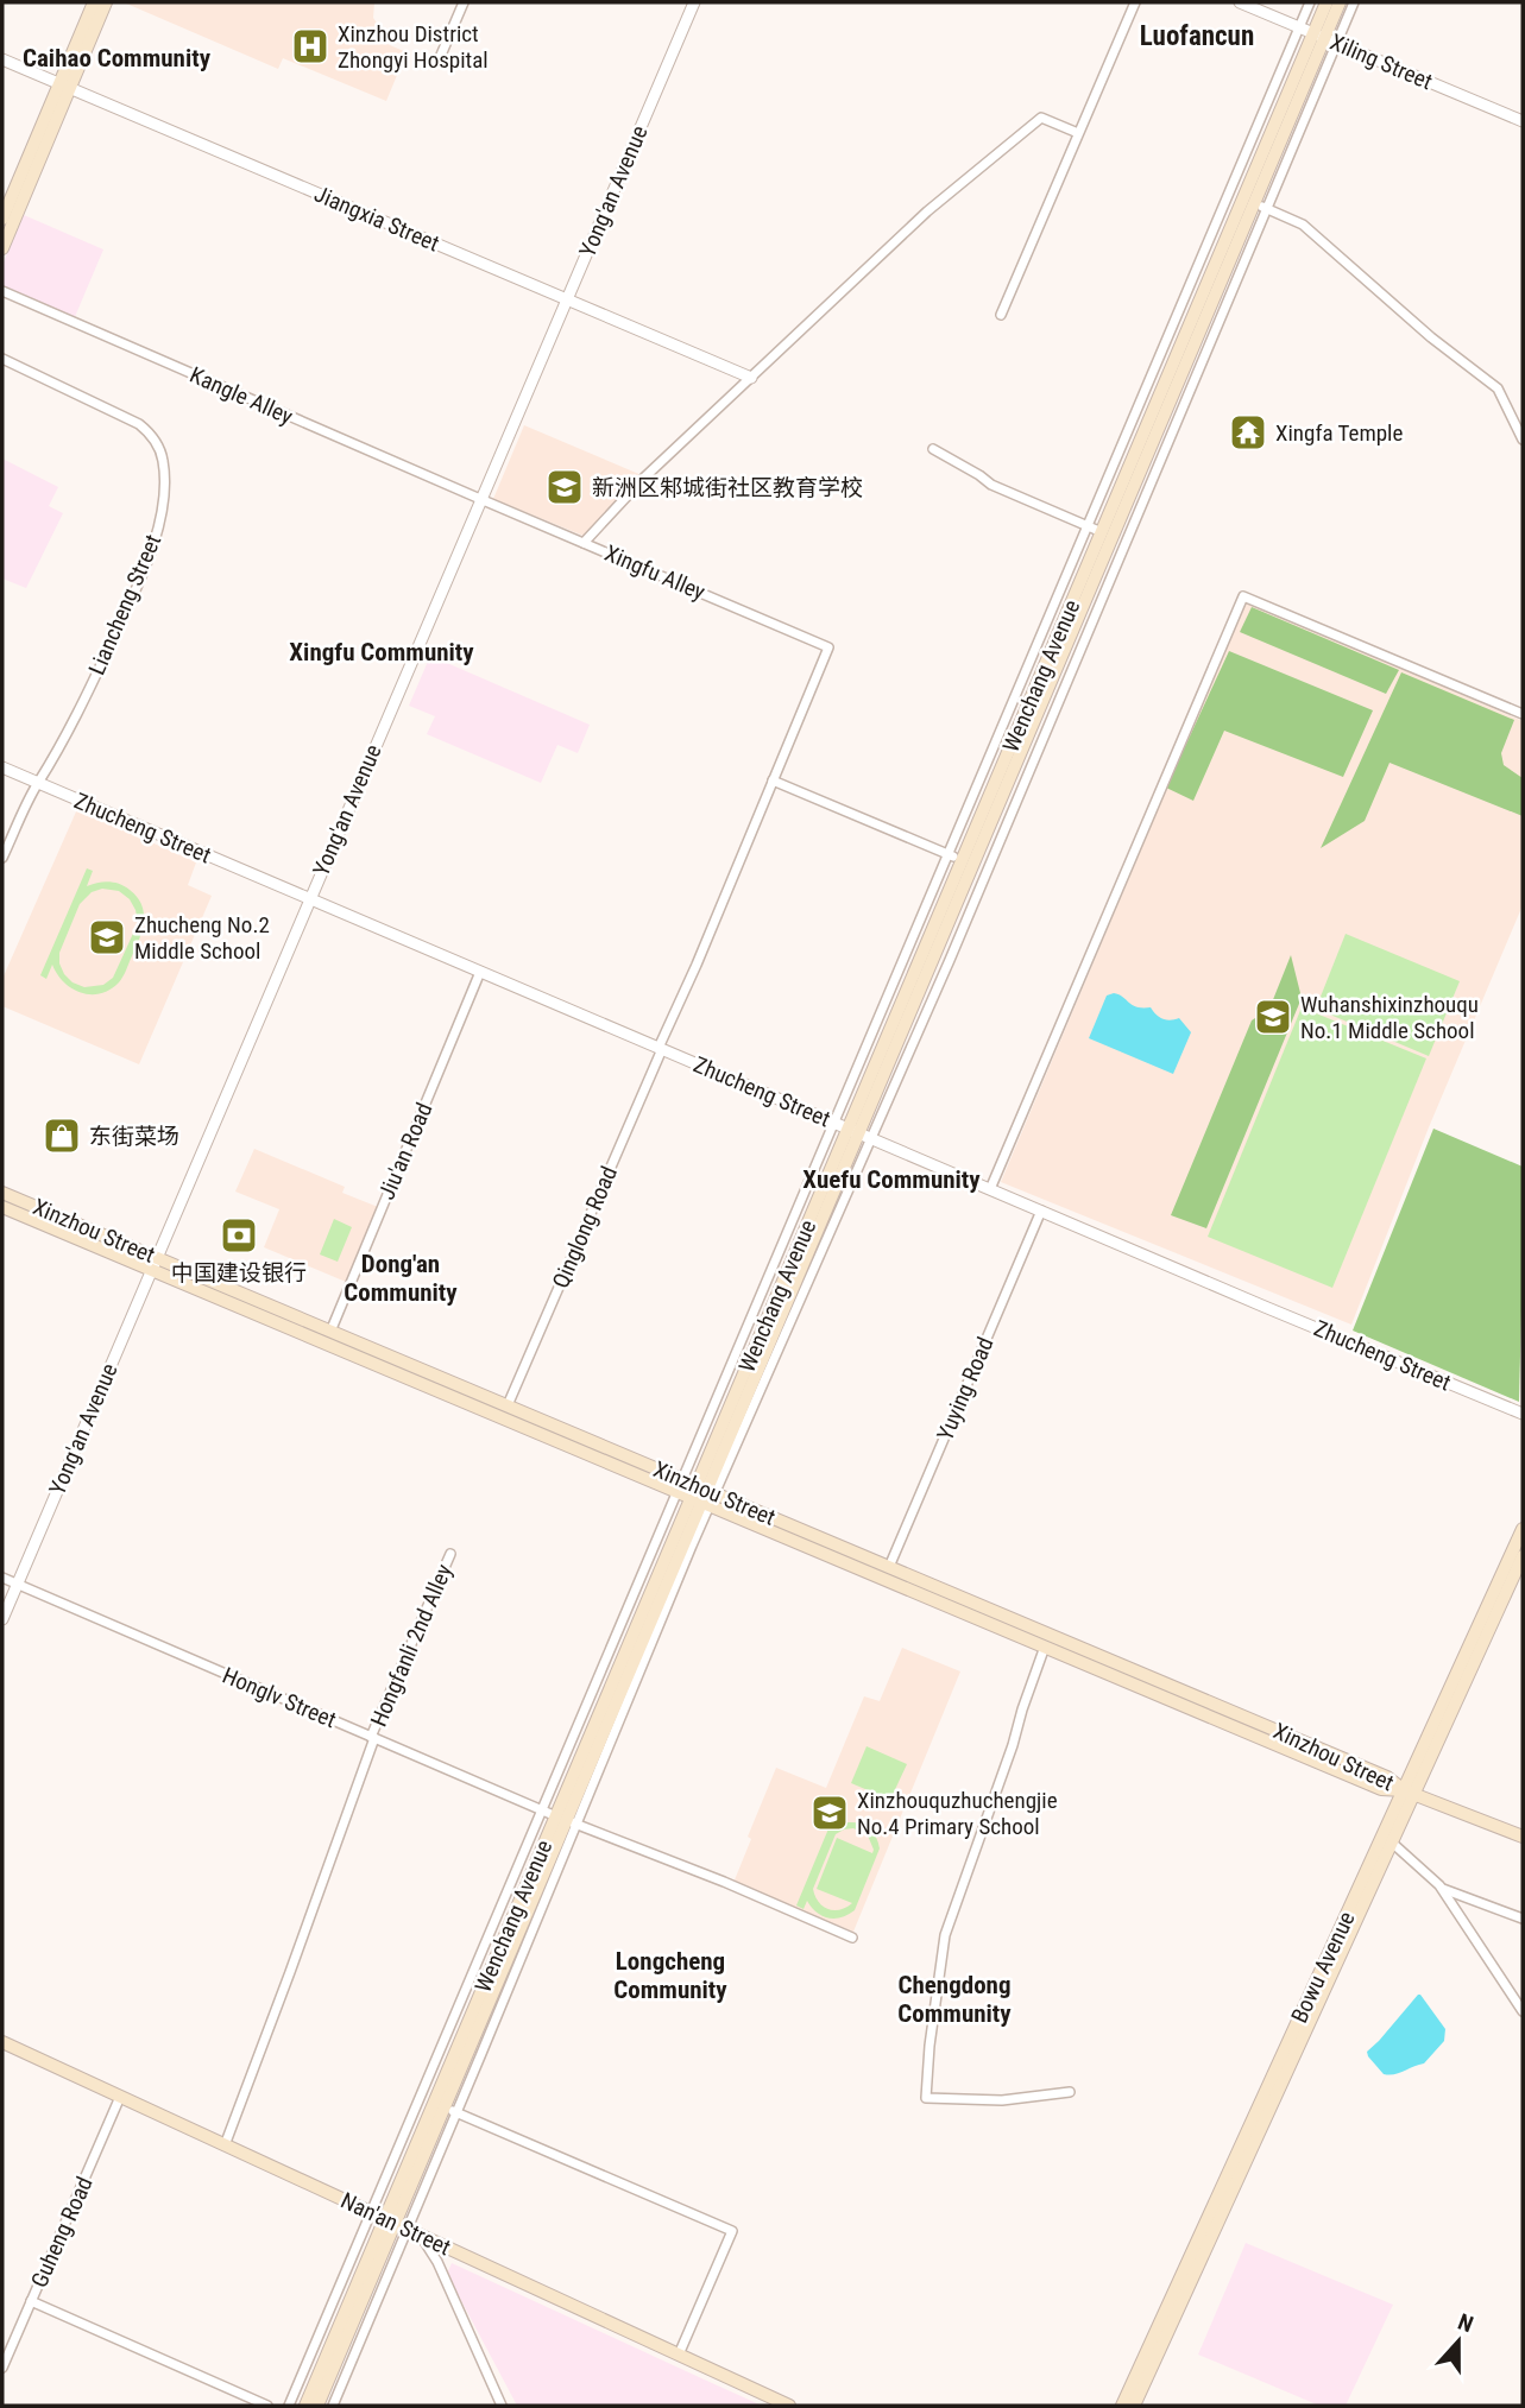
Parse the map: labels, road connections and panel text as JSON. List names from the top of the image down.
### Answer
{
  "streets": {
    "main road": [
      "Wenchang Avenue",
      "Xinzhou Street",
      "Bowu Avenue",
      "Nan'an Street"
    ],
    "street": [
      "Xiling Street",
      "Yong'an Avenue",
      "Jiangxia Street",
      "Kangle Alley",
      "Xingfu Alley",
      "Liancheng Street",
      "Zhucheng Street",
      "Jiu'an Road",
      "Qinglong Road",
      "Yuying Road",
      "Hongfanli 2nd Alley",
      "Honglv Street",
      "Guheng Road"
    ]
  },
  "crossings": [
    ["Xiling Street", "Wenchang Avenue"],
    ["Yong'an Avenue", "Jiangxia Street"],
    ["Yong'an Avenue", "Kangle Alley"],
    ["Yong'an Avenue", "Xingfu Alley"],
    ["Yong'an Avenue", "Zhucheng Street"],
    ["Yong'an Avenue", "Xinzhou Street"],
    ["Yong'an Avenue", "Honglv Street"],
    ["Kangle Alley", "Xingfu Alley"],
    ["Xingfu Alley", "Qinglong Road"],
    ["Liancheng Street", "Zhucheng Street"],
    ["Wenchang Avenue", "Zhucheng Street"],
    ["Wenchang Avenue", "Xinzhou Street"],
    ["Wenchang Avenue", "Honglv Street"],
    ["Wenchang Avenue", "Nan'an Street"],
    ["Zhucheng Street", "Jiu'an Road"],
    ["Zhucheng Street", "Qinglong Road"],
    ["Zhucheng Street", "Yuying Road"],
    ["Jiu'an Road", "Xinzhou Street"],
    ["Qinglong Road", "Xinzhou Street"],
    ["Xinzhou Street", "Yuying Road"],
    ["Xinzhou Street", "Bowu Avenue"],
    ["Hongfanli 2nd Alley", "Honglv Street"],
    ["Hongfanli 2nd Alley", "Nan'an Street"],
    ["Nan'an Street", "Guheng Road"]
  ],
  "districts": [
    "Luofancun",
    "Caihao Community",
    "Xingfu Community",
    "Xuefu Community",
    "Dong'an Community",
    "Longcheng Community",
    "Chengdong Community"
  ],
  "places": {
    "hospital": ["Xinzhou District Zhongyi Hospital"],
    "temple": ["Xingfa Temple"],
    "school or university": [
      "新洲区邾城街社区教育学校",
      "Zhucheng No.2 Middle School",
      "Wuhanshixinzhouqu No.1 Middle School",
      "Xinzhouquzhuchengjie No.4 Primary School"
    ],
    "shop": ["东街菜场"],
    "bank": ["中国建设银行"]
  },
  "north": "top"
}
